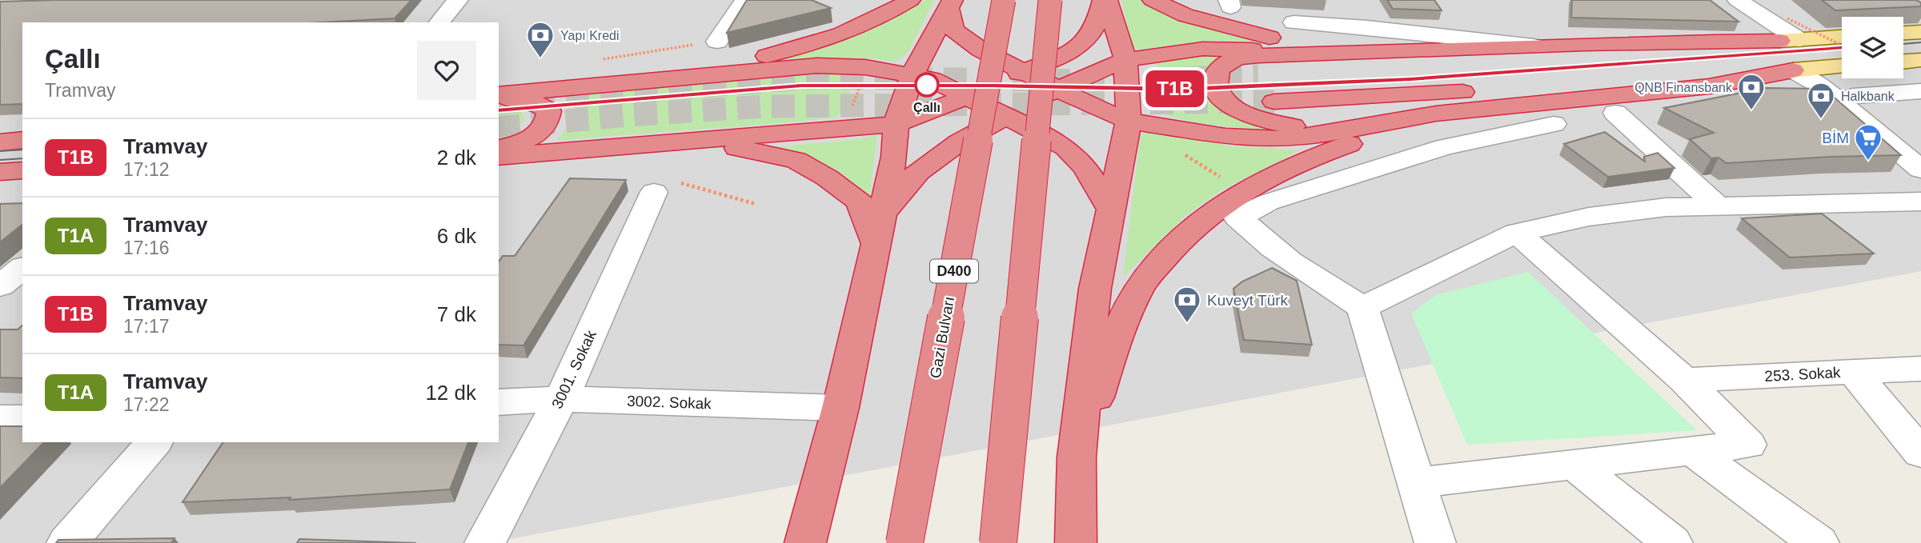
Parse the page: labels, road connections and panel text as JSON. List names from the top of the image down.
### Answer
{
  "streets": {
    "highway": ["D400", "Gazi Bulvarı"],
    "street": ["3001. Sokak", "253. Sokak", "3002. Sokak"]
  },
  "crossings": [
    ["3001. Sokak", "3002. Sokak"]
  ],
  "places": {
    "bank": [
      "Yapı Kredi",
      "QNB Finansbank",
      "Halkbank",
      "Kuveyt Türk"
    ],
    "other": ["Çallı"],
    "supermarket": ["BİM"]
  },
  "lines": ["tram line T1B"],
  "page": {
    "on_map": "T1B",
    "heading": ["Çallı", "Tramvay"],
    "list": [
      {
        "mark": "T1B",
        "name": "Tramvay",
        "note": "17:12",
        "value": "2 dk"
      },
      {
        "mark": "T1A",
        "name": "Tramvay",
        "note": "17:16",
        "value": "6 dk"
      },
      {
        "mark": "T1B",
        "name": "Tramvay",
        "note": "17:17",
        "value": "7 dk"
      },
      {
        "mark": "T1A",
        "name": "Tramvay",
        "note": "17:22",
        "value": "12 dk"
      }
    ]
  }
}
